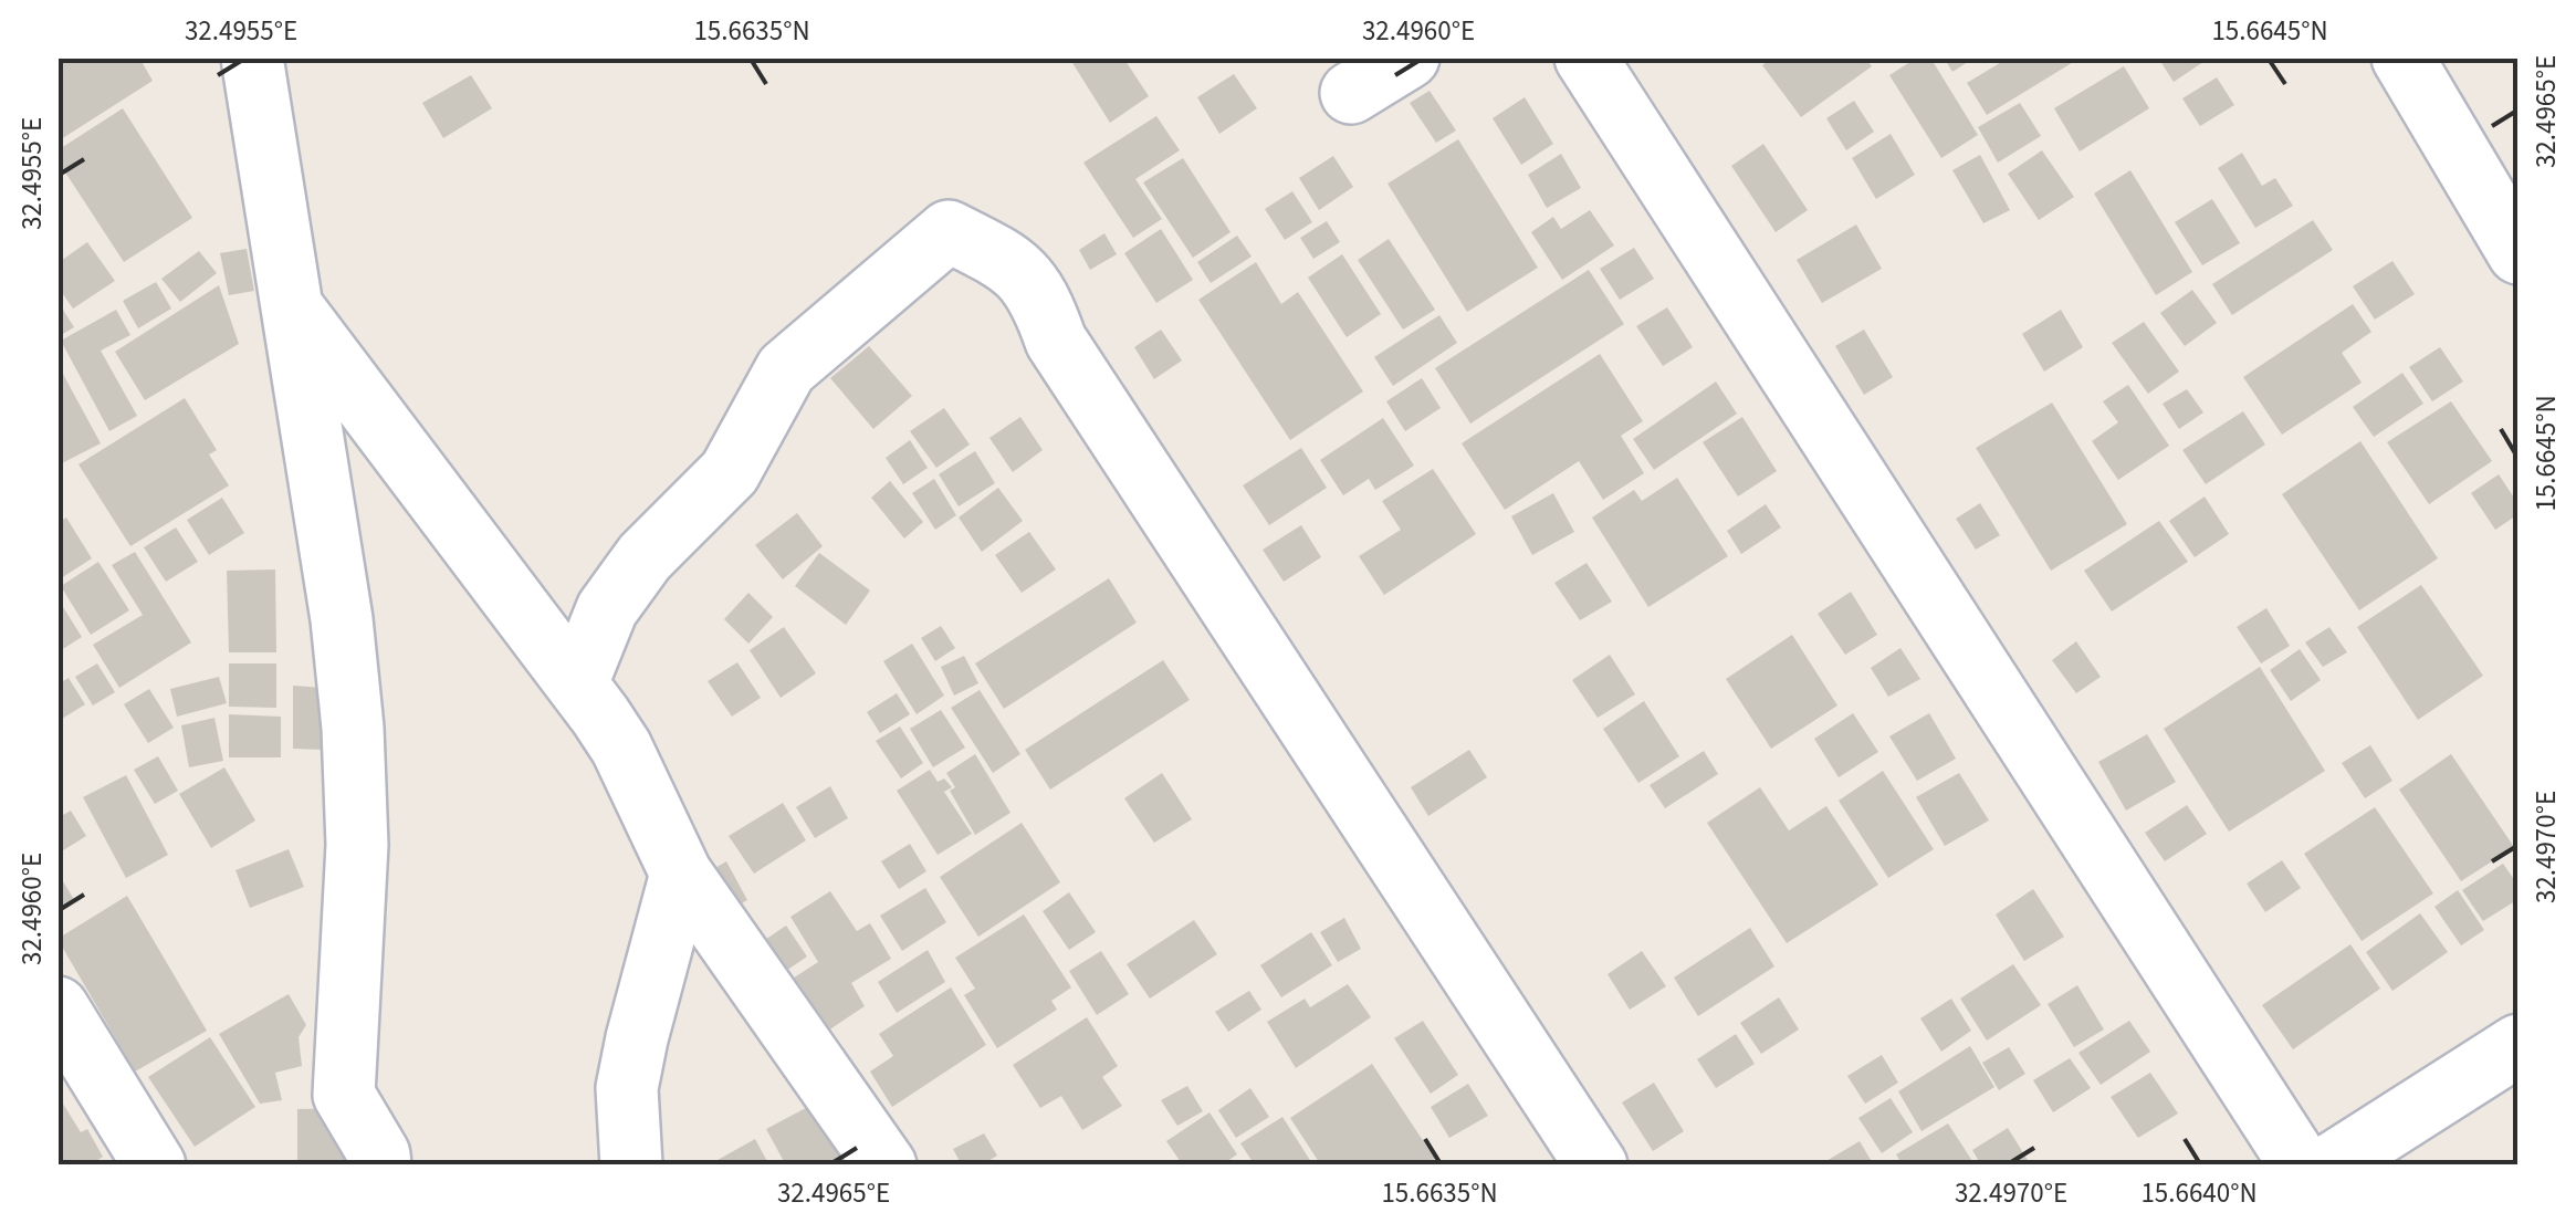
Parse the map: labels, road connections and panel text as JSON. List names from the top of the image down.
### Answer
{
  "coordinates": [
    "32.4955°E",
    "15.6635°N",
    "32.4960°E",
    "15.6645°N",
    "32.4965°E",
    "32.4970°E",
    "15.6640°N"
  ]
}
